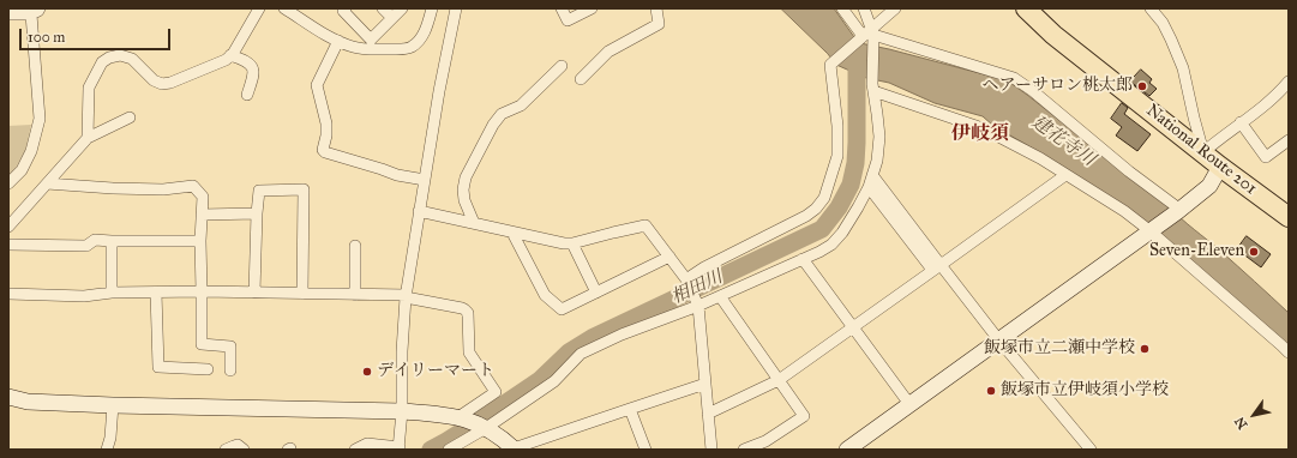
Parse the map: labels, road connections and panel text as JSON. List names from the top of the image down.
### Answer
{
  "streets": {
    "highway": ["National Route 201"]
  },
  "districts": ["伊岐須"],
  "water": ["建花寺川", "相田川"],
  "places": [
    "ヘアーサロン桃太郎",
    "Seven-Eleven",
    "飯塚市立二瀬中学校",
    "デイリーマート",
    "飯塚市立伊岐須小学校"
  ],
  "scale_bar": "100 m",
  "north": "bottom left"
}
